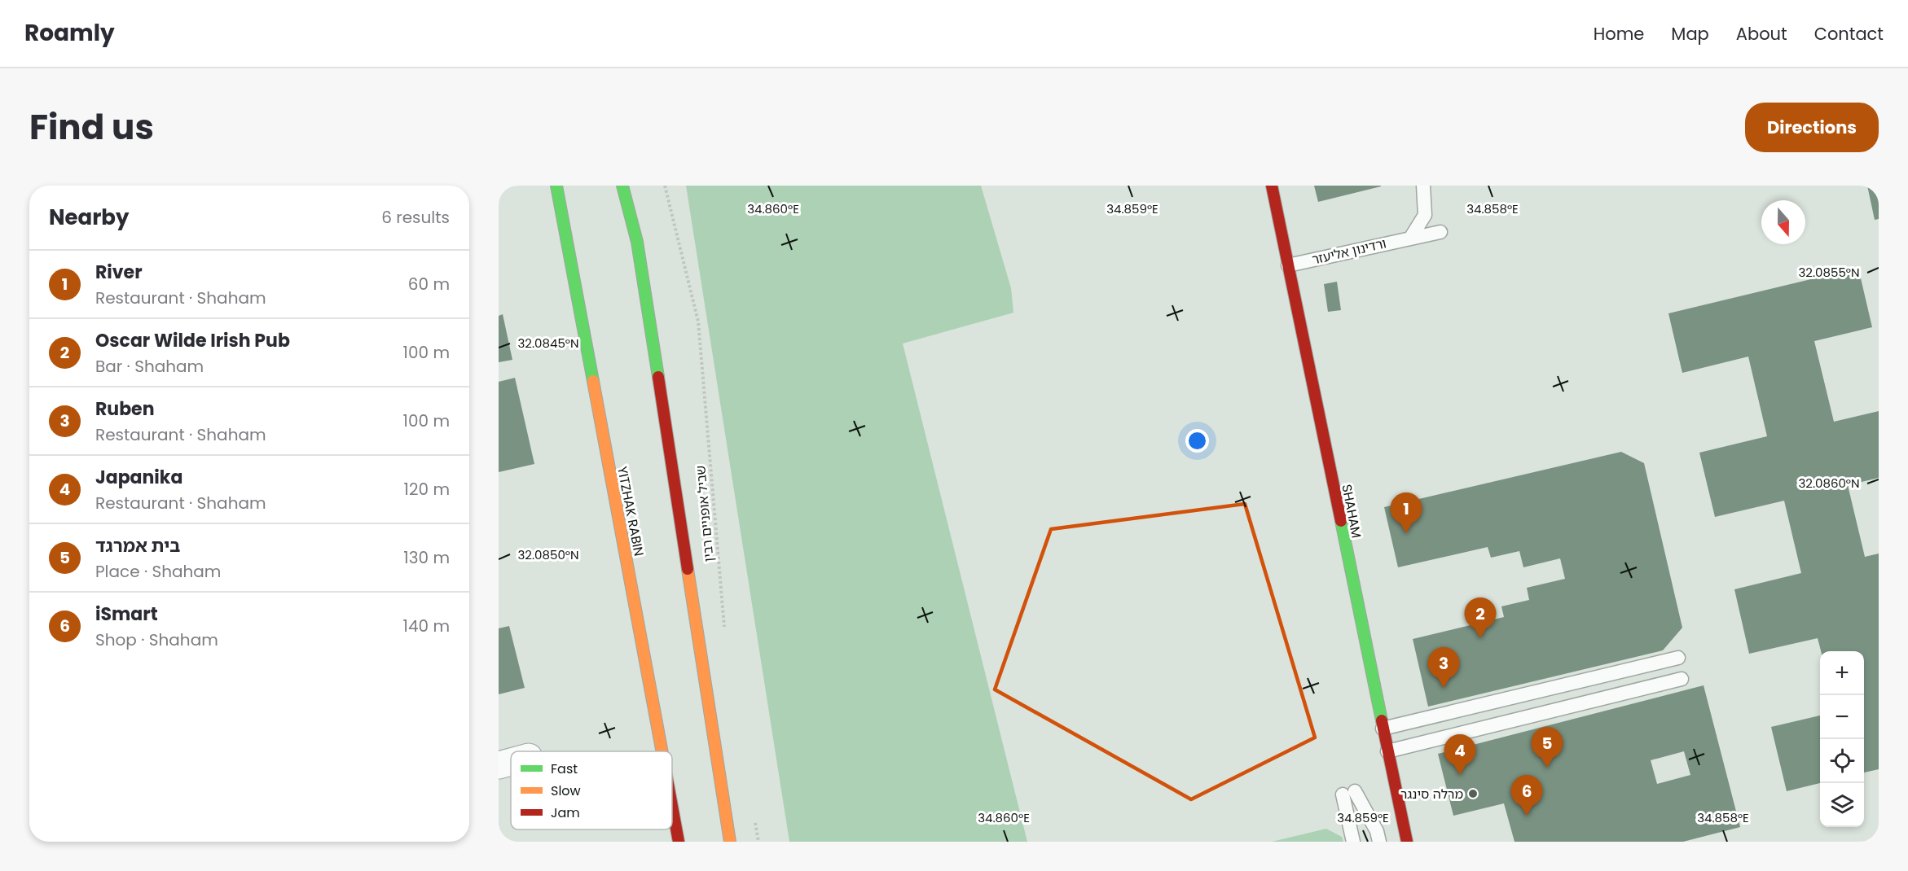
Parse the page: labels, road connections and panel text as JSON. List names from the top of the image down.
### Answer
{
  "streets": {
    "main road": ["YITZHAK RABIN", "SHAHAM"],
    "lane": ["ורדינון אליעזר"],
    "path": ["שביל אופניים רבין"]
  },
  "crossings": [
    ["ורדינון אליעזר", "SHAHAM"]
  ],
  "places": ["מרלה סינגר"],
  "legend": ["Fast", "Slow", "Jam"],
  "north": "bottom",
  "page": {
    "header": "Roamly",
    "nav": [
      "Home",
      "Map",
      "About",
      "Contact"
    ],
    "title": "Find us",
    "buttons": "Directions",
    "heading": ["Nearby", "6 results"],
    "list": [
      {
        "mark": "1",
        "name": "River",
        "note": "Restaurant · Shaham",
        "value": "60 m"
      },
      {
        "mark": "2",
        "name": "Oscar Wilde Irish Pub",
        "note": "Bar · Shaham",
        "value": "100 m"
      },
      {
        "mark": "3",
        "name": "Ruben",
        "note": "Restaurant · Shaham",
        "value": "100 m"
      },
      {
        "mark": "4",
        "name": "Japanika",
        "note": "Restaurant · Shaham",
        "value": "120 m"
      },
      {
        "mark": "5",
        "name": "בית אמרגד",
        "note": "Place · Shaham",
        "value": "130 m"
      },
      {
        "mark": "6",
        "name": "iSmart",
        "note": "Shop · Shaham",
        "value": "140 m"
      }
    ],
    "pins": [
      "1",
      "2",
      "3",
      "5",
      "4",
      "6"
    ],
    "map_buttons": ["+", "−"]
  },
  "coordinates": [
    "34.860°E",
    "34.859°E",
    "34.858°E",
    "32.0855°N",
    "32.0845°N",
    "32.0860°N",
    "32.0850°N"
  ]
}
